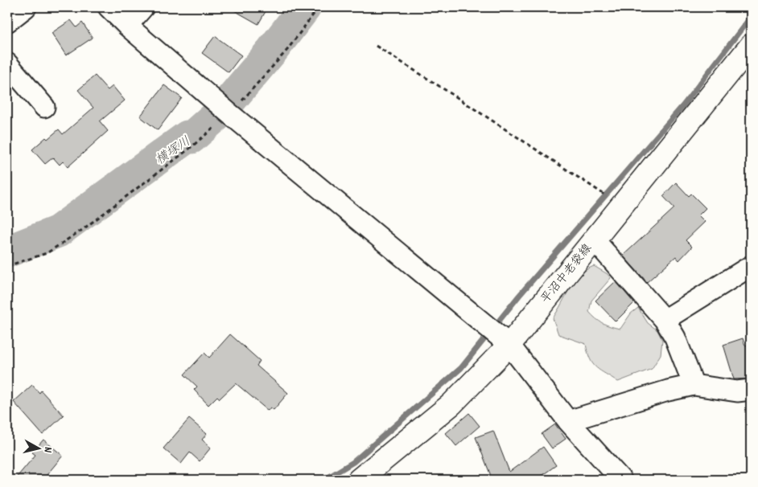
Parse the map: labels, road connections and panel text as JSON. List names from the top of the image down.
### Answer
{
  "streets": {
    "main road": ["平沼中老袋線"]
  },
  "water": ["横塚川"],
  "north": "right"
}
